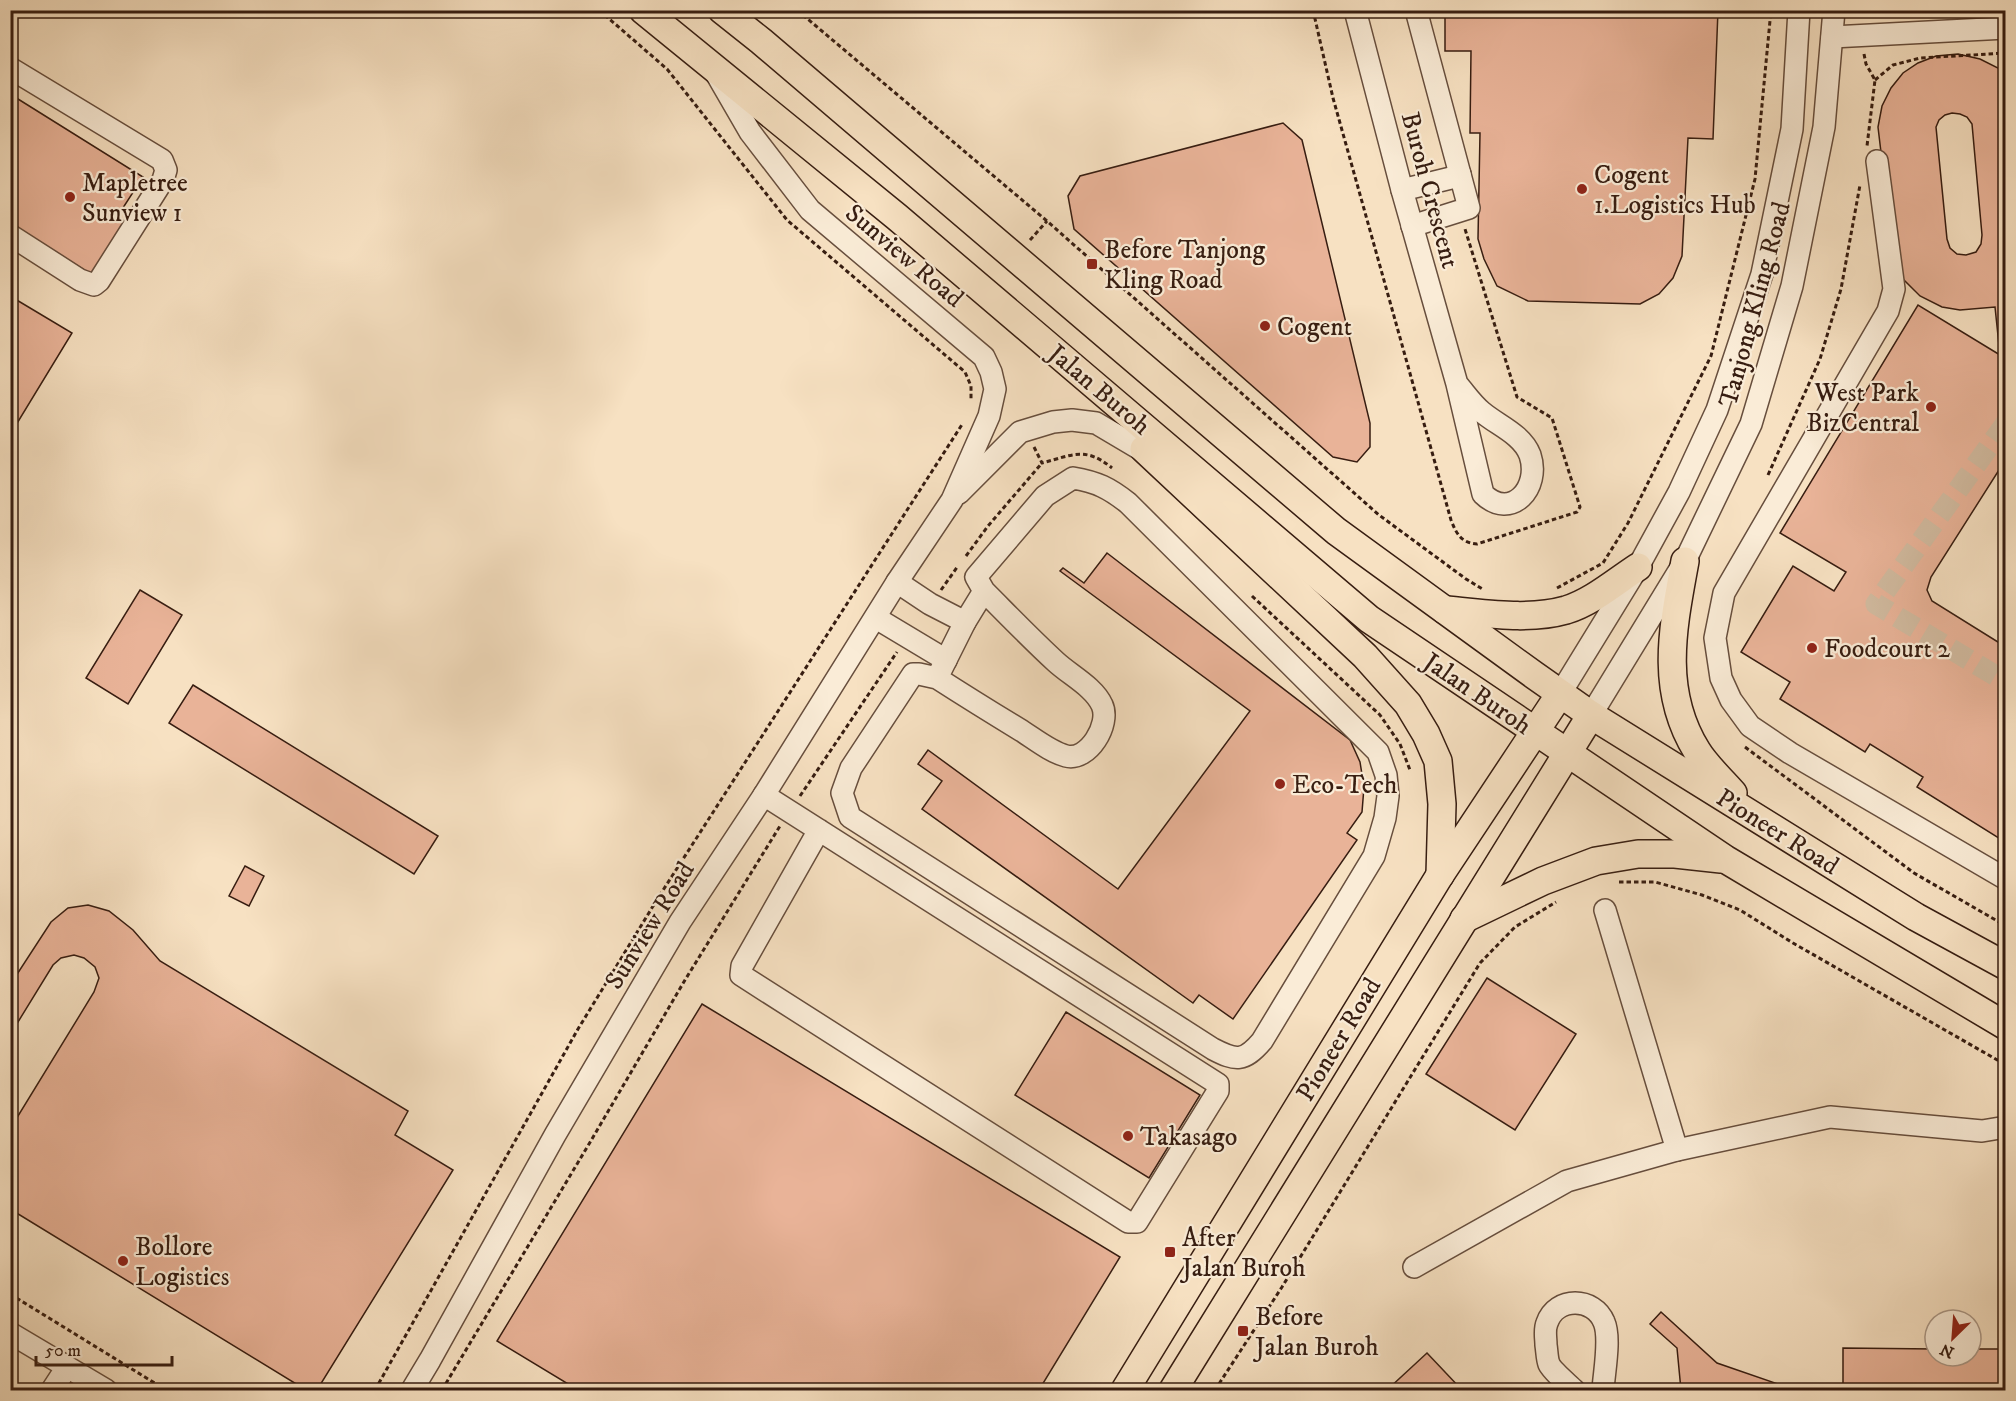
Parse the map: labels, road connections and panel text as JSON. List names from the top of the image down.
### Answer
{
  "streets": {
    "main road": ["Jalan Buroh", "Pioneer Road"],
    "street": ["Buroh Crescent", "Sunview Road", "Tanjong Kling Road"]
  },
  "crossings": [
    ["Sunview Road", "Jalan Buroh"],
    ["Tanjong Kling Road", "Jalan Buroh"],
    ["Tanjong Kling Road", "Pioneer Road"],
    ["Jalan Buroh", "Pioneer Road"]
  ],
  "places": {
    "other": [
      "Cogent 1.Logistics Hub",
      "Mapletree Sunview 1",
      "Cogent",
      "West Park BizCentral",
      "Foodcourt 2",
      "Eco-Tech",
      "Takasago",
      "Bollore Logistics"
    ],
    "transit": ["Before Tanjong Kling Road", "After Jalan Buroh", "Before Jalan Buroh"]
  },
  "scale_bar": "50 m",
  "north": "bottom left"
}
